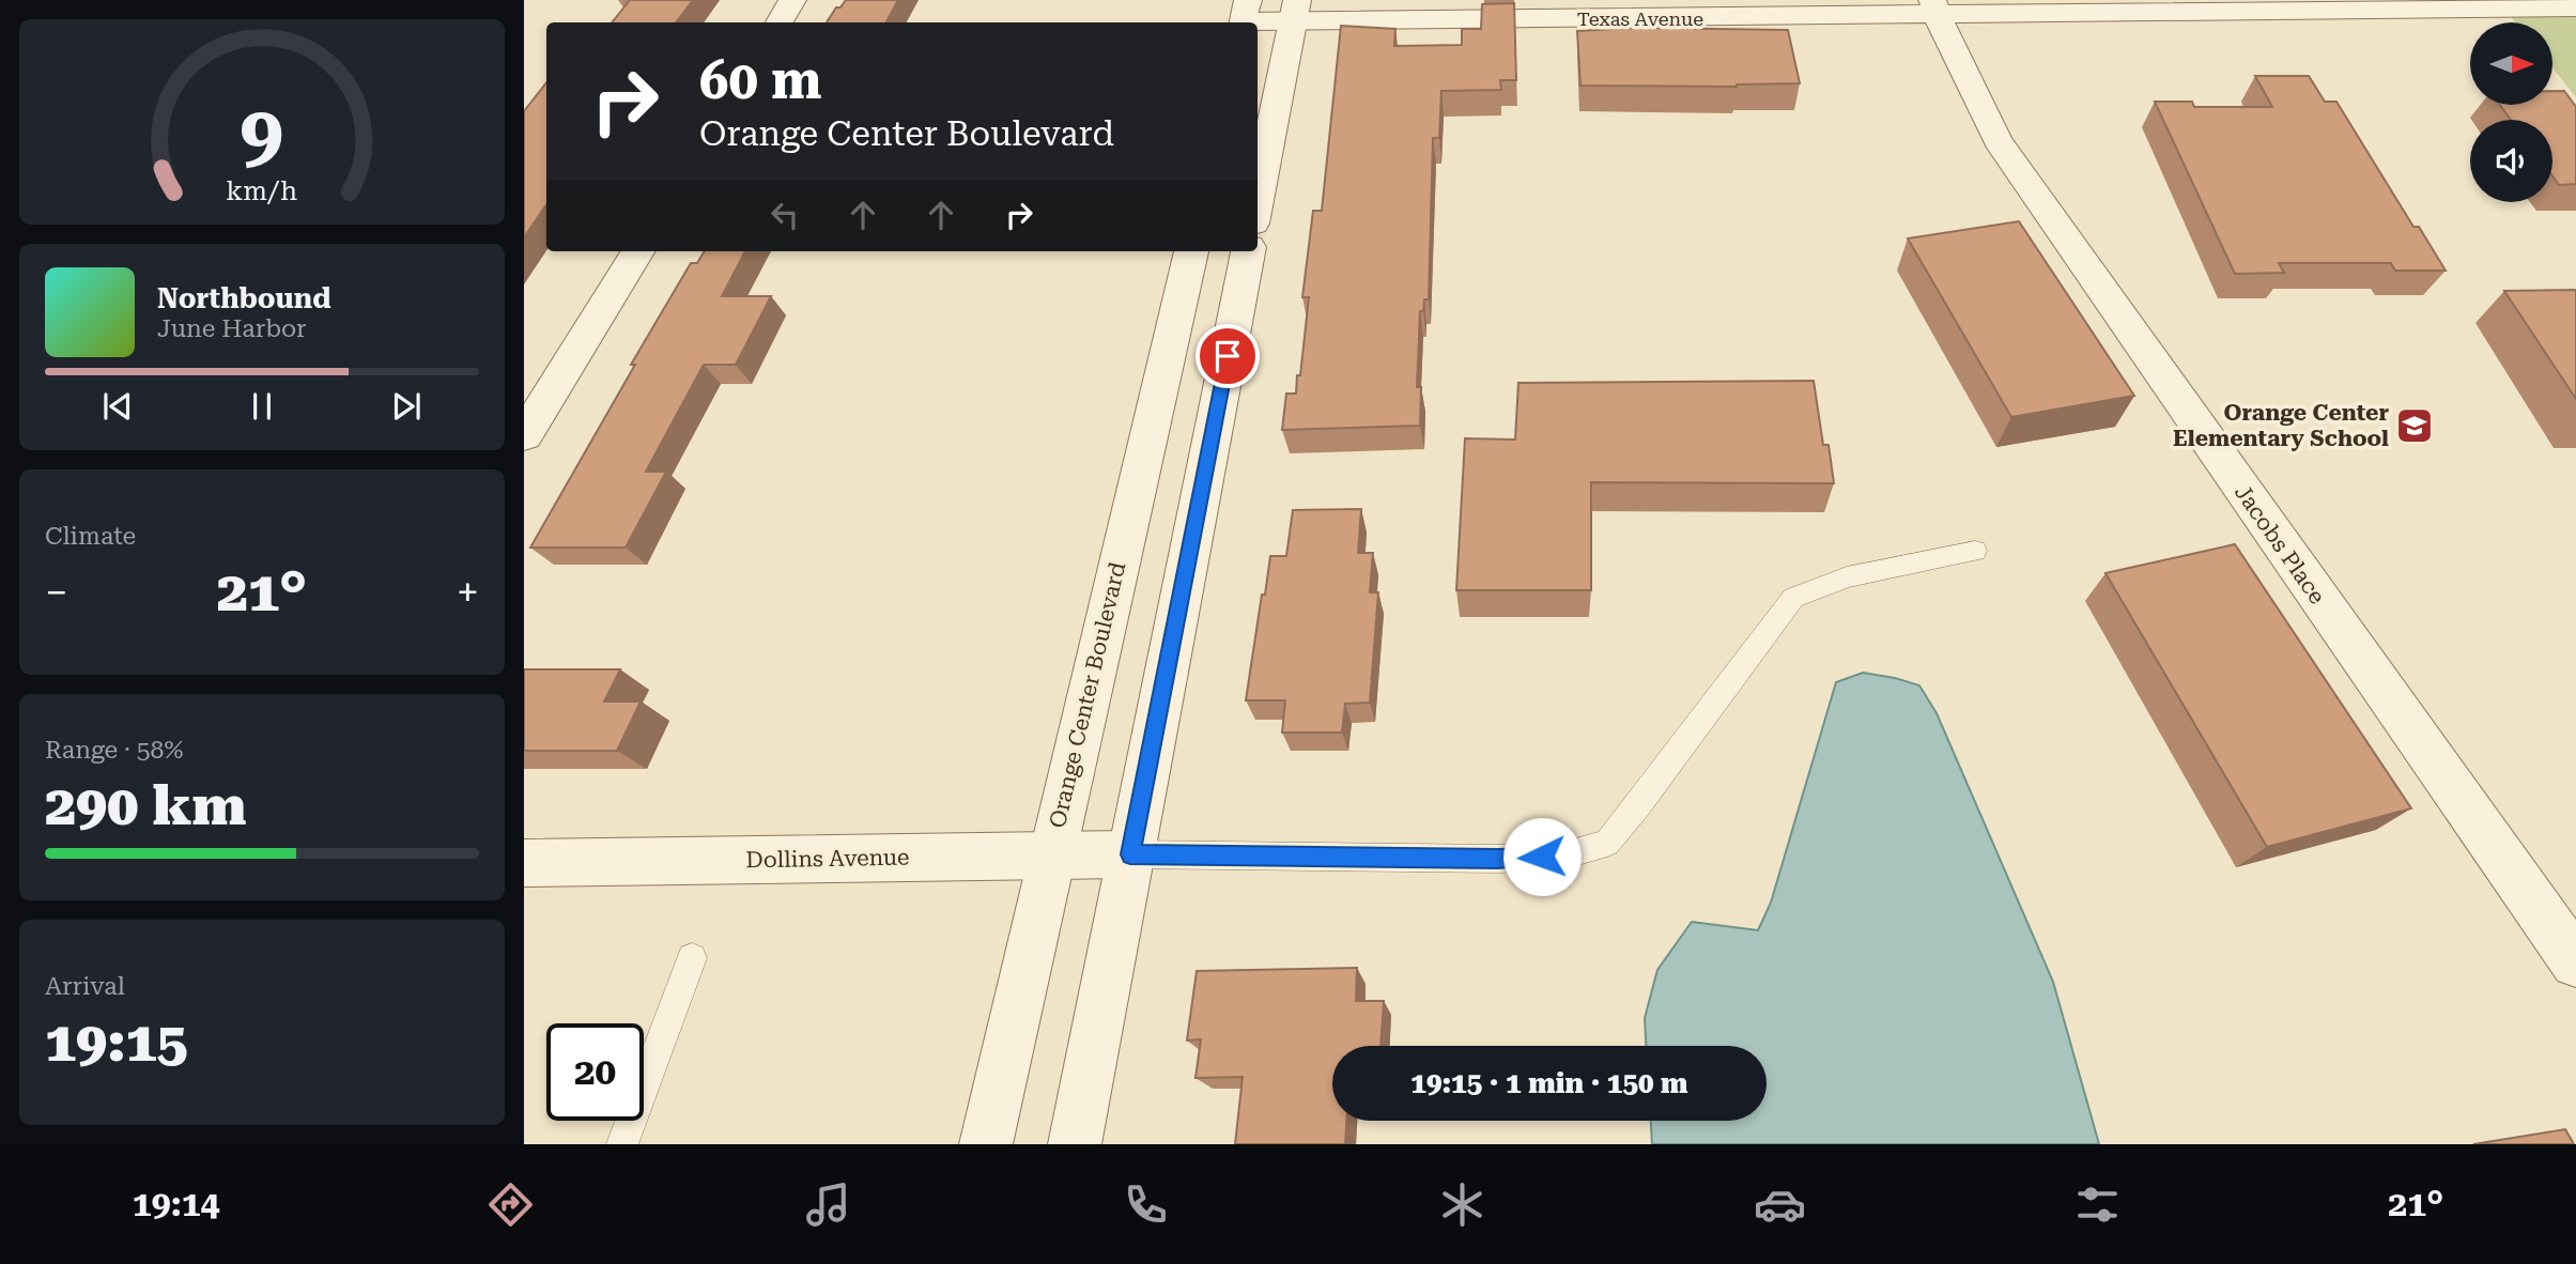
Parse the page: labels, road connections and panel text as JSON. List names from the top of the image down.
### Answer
{
  "streets": {
    "street": [
      "Texas Avenue",
      "Jacobs Place",
      "Orange Center Boulevard",
      "Dollins Avenue"
    ]
  },
  "crossings": [
    ["Texas Avenue", "Jacobs Place"],
    ["Orange Center Boulevard", "Dollins Avenue"]
  ],
  "places": {
    "school or university": ["Orange Center Elementary School"]
  },
  "north": "right",
  "page": {
    "turn": ["60 m", "Orange Center Boulevard"],
    "song": ["Northbound", "June Harbor"],
    "tile": [
      "Climate",
      ["Range · 58%", "290 km"],
      ["Arrival", "19:15"]
    ],
    "heat": ["−", "21°", "+"],
    "limit": "20",
    "trip": "19:15 · 1 min · 150 m",
    "tabs": ["19:14", "21°"],
    "gauge": ["9", "km/h"]
  }
}
